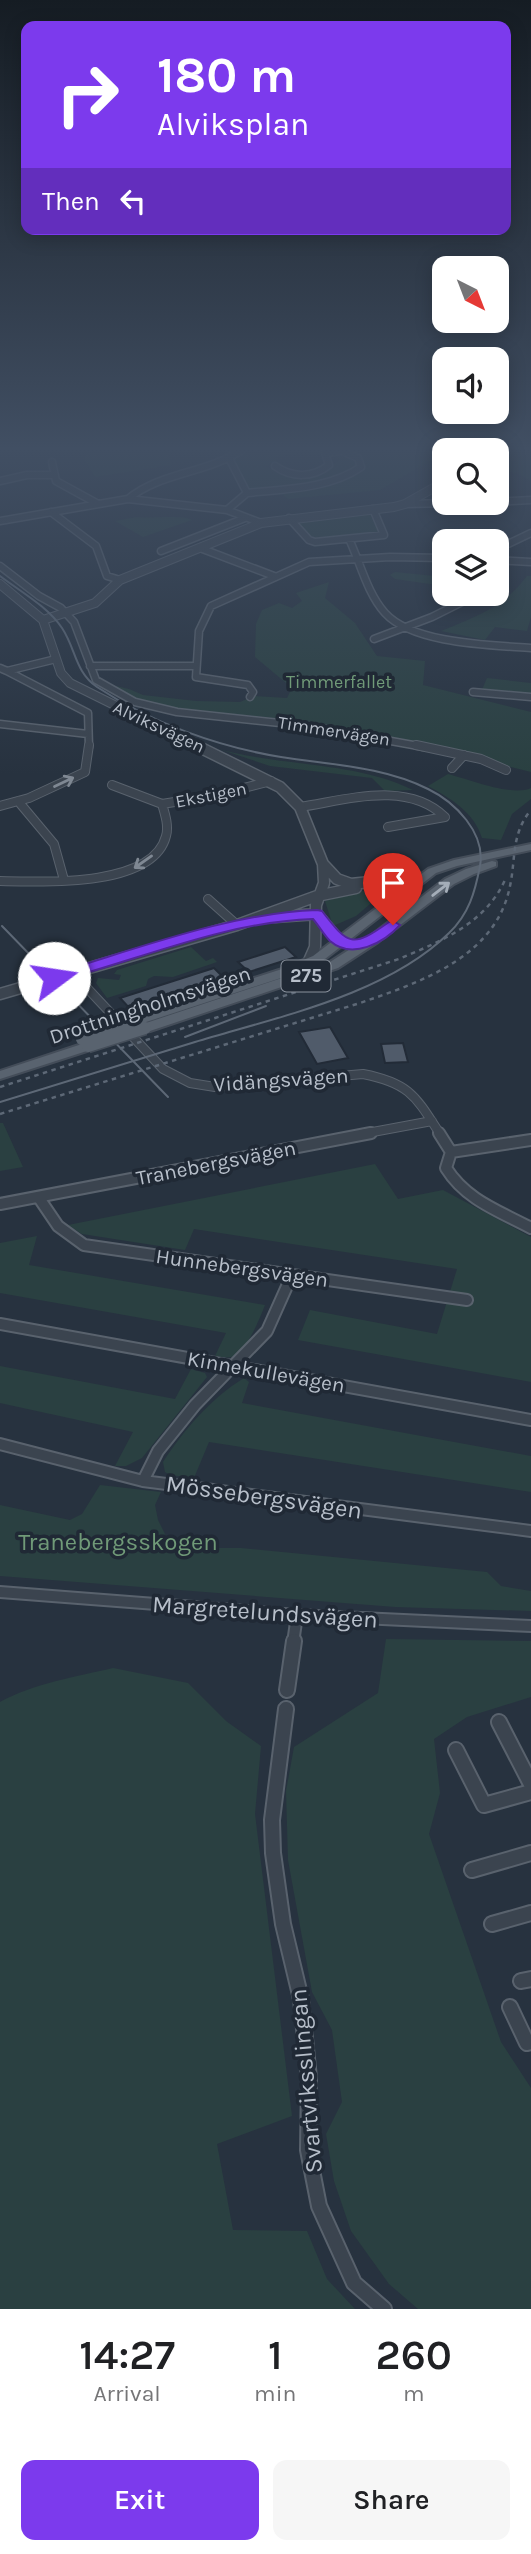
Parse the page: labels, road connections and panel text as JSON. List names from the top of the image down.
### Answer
{
  "streets": {
    "main road": ["275", "Drottningholmsvägen"],
    "street": [
      "Alviksvägen",
      "Timmervägen",
      "Ekstigen",
      "Vidängsvägen",
      "Tranebergsvägen",
      "Hunnebergsvägen",
      "Kinnekullevägen",
      "Mössebergsvägen",
      "Margretelundsvägen",
      "Svartviksslingan"
    ]
  },
  "crossings": [
    ["Alviksvägen", "Timmervägen"],
    ["Alviksvägen", "Ekstigen"],
    ["Vidängsvägen", "Tranebergsvägen"],
    ["Tranebergsvägen", "Hunnebergsvägen"]
  ],
  "parks": ["Timmerfallet", "Tranebergsskogen"],
  "north": "bottom right",
  "page": {
    "turn": ["180 m", "Alviksplan"],
    "then": "Then",
    "eta": [
      "14:27",
      "Arrival",
      "1",
      "min",
      "260",
      "m"
    ],
    "buttons": ["Exit", "Share"]
  }
}
